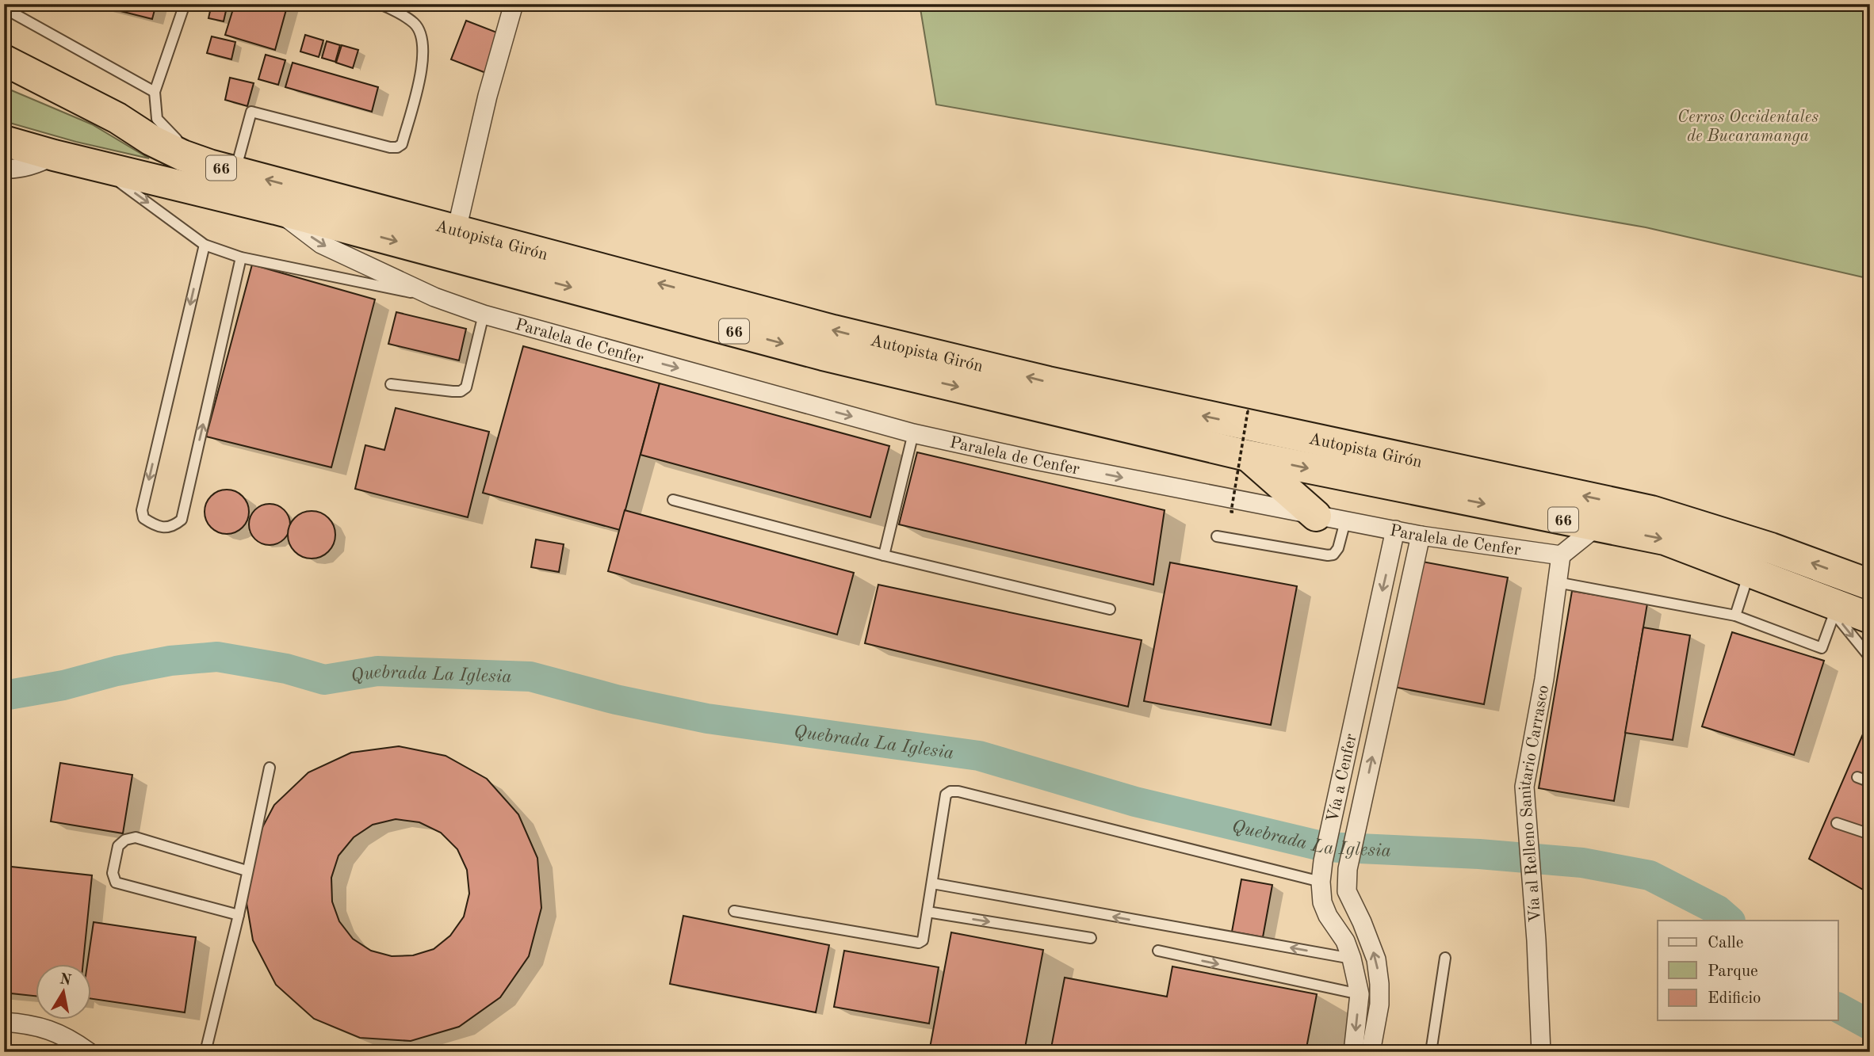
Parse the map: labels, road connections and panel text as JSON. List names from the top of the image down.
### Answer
{
  "streets": {
    "highway": ["66", "Autopista Girón"],
    "street": ["Paralela de Cenfer", "Vía a Cenfer", "Vía al Relleno Sanitario Carrasco"]
  },
  "crossings": [
    ["Autopista Girón", "Paralela de Cenfer"],
    ["Paralela de Cenfer", "Vía a Cenfer"],
    ["Paralela de Cenfer", "Vía al Relleno Sanitario Carrasco"]
  ],
  "water": ["Quebrada La Iglesia"],
  "parks": ["Cerros Occidentales de Bucaramanga"],
  "legend": ["Calle", "Parque", "Edificio"],
  "north": "top"
}
